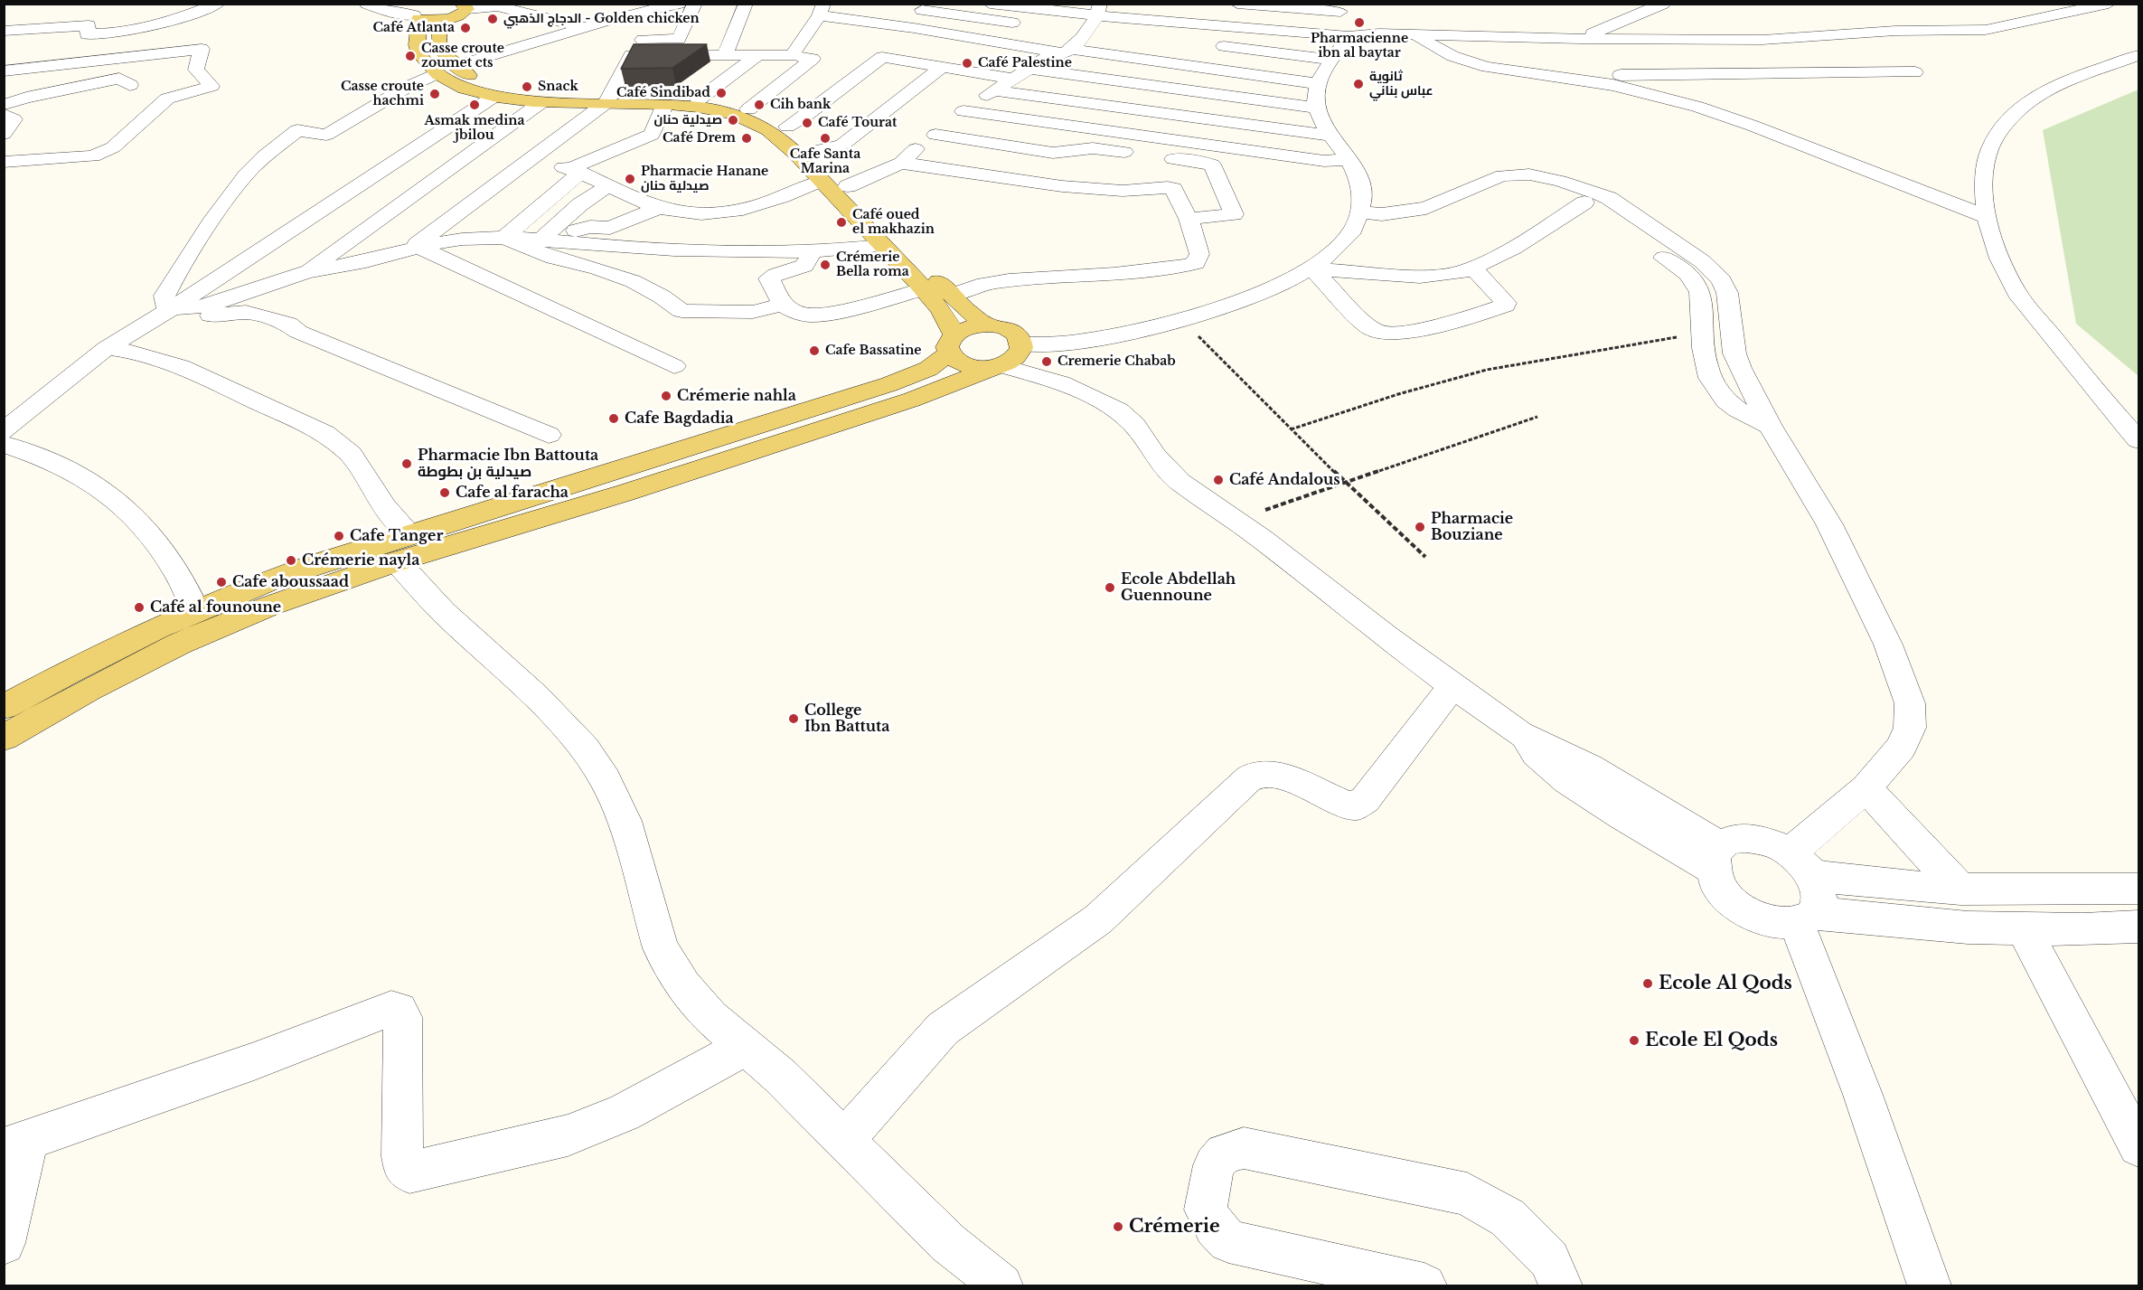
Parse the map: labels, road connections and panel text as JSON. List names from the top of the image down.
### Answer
{
  "places": [
    "الدجاج الذهبي - Golden chicken",
    "Pharmacienne ibn al baytar",
    "Café Atlanta",
    "Casse croute zoumet cts",
    "Café Palestine",
    "ثانوية عباس بناني",
    "Snack",
    "Café Sindibad",
    "Casse croute hachmi",
    "Asmak medina jbilou",
    "Cih bank",
    "صيدلية حنان",
    "Café Tourat",
    "Café Drem",
    "Cafe Santa Marina",
    "Pharmacie Hanane صيدلية حنان",
    "Café oued el makhazin",
    "Crémerie Bella roma",
    "Cafe Bassatine",
    "Cremerie Chabab",
    "Crémerie nahla",
    "Cafe Bagdadia",
    "Pharmacie Ibn Battouta صيدلية بن بطوطة",
    "Café Andalous",
    "Cafe al faracha",
    "Pharmacie Bouziane",
    "Cafe Tanger",
    "Crémerie nayla",
    "Cafe aboussaad",
    "Ecole Abdellah Guennoune",
    "Café al founoune",
    "College Ibn Battuta",
    "Ecole Al Qods",
    "Ecole El Qods",
    "Crémerie"
  ]
}
